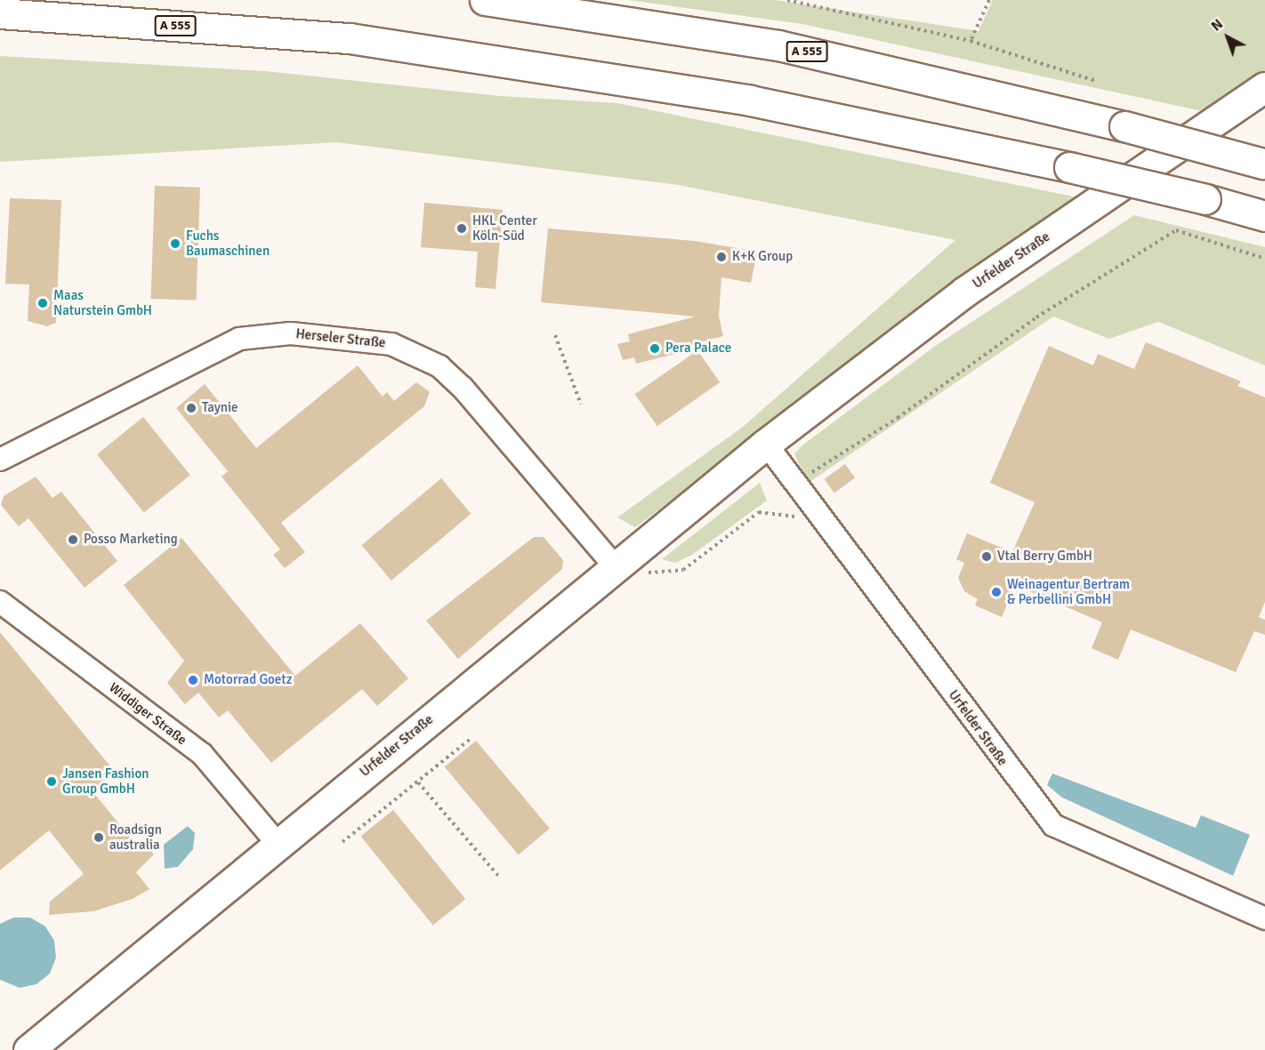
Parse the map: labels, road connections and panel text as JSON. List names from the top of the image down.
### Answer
{
  "streets": {
    "main road": ["A 555", "Urfelder Straße"],
    "street": ["Herseler Straße", "Widdiger Straße"]
  },
  "crossings": [
    ["Urfelder Straße", "Herseler Straße"],
    ["Urfelder Straße", "Widdiger Straße"]
  ],
  "places": [
    "HKL Center Köln-Süd",
    "Fuchs Baumaschinen",
    "K+K Group",
    "Maas Naturstein GmbH",
    "Pera Palace",
    "Taynie",
    "Posso Marketing",
    "Vtal Berry GmbH",
    "Weinagentur Bertram & Perbellini GmbH",
    "Motorrad Goetz",
    "Jansen Fashion Group GmbH",
    "Roadsign australia"
  ],
  "north": "top left"
}
